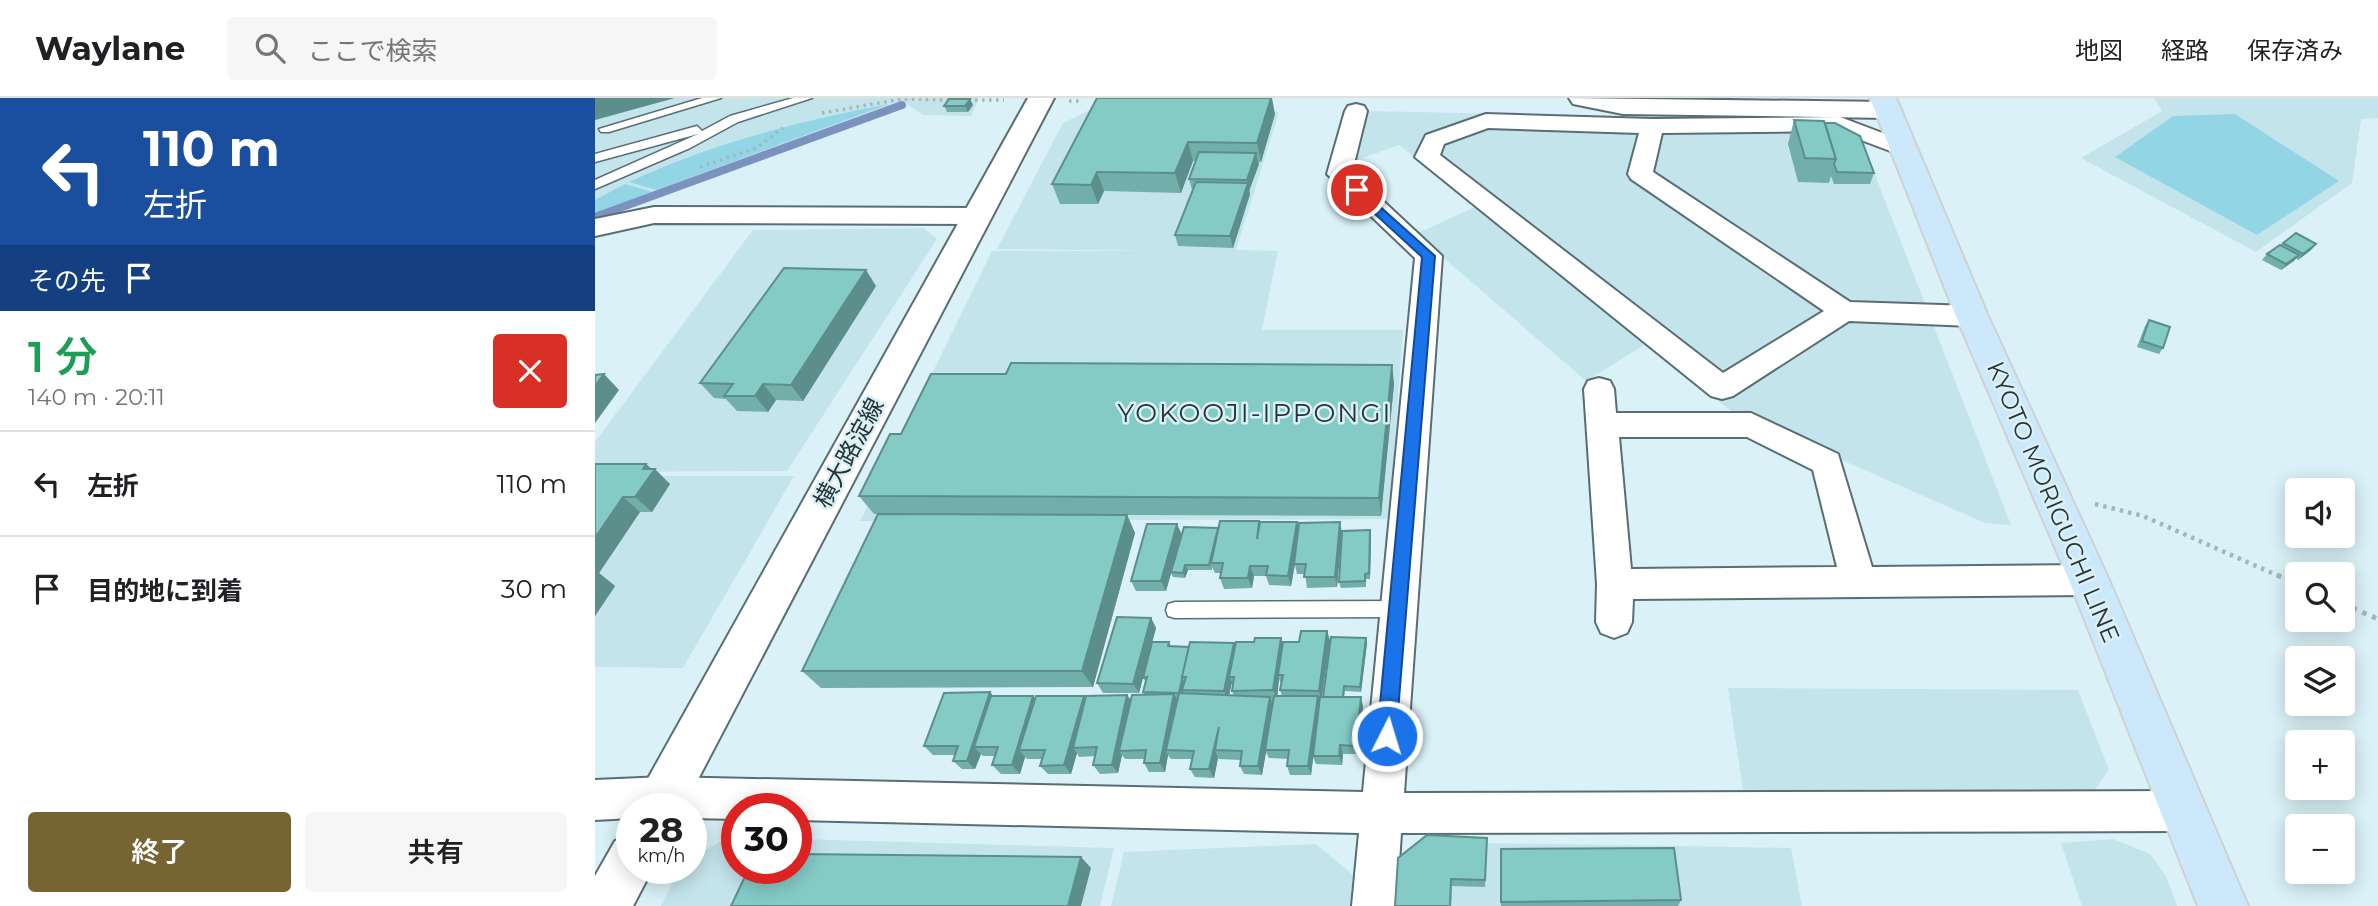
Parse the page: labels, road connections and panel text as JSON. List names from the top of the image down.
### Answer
{
  "streets": {
    "main road": ["KYOTO MORIGUCHI LINE"],
    "street": ["横大路淀線"]
  },
  "districts": ["YOKOOJI-IPPONGI"],
  "page": {
    "header": "Waylane",
    "search": "ここで検索",
    "nav": ["地図", "経路", "保存済み"],
    "turn": ["110 m", "左折"],
    "then": "その先",
    "heading": ["1 分", "140 m · 20:11"],
    "list": [
      {
        "name": "左折",
        "value": "110 m"
      },
      {
        "name": "目的地に到着",
        "value": "30 m"
      }
    ],
    "map_buttons": ["+", "−"],
    "speed": "28 km/h",
    "limit": "30",
    "buttons": ["終了", "共有"]
  }
}
